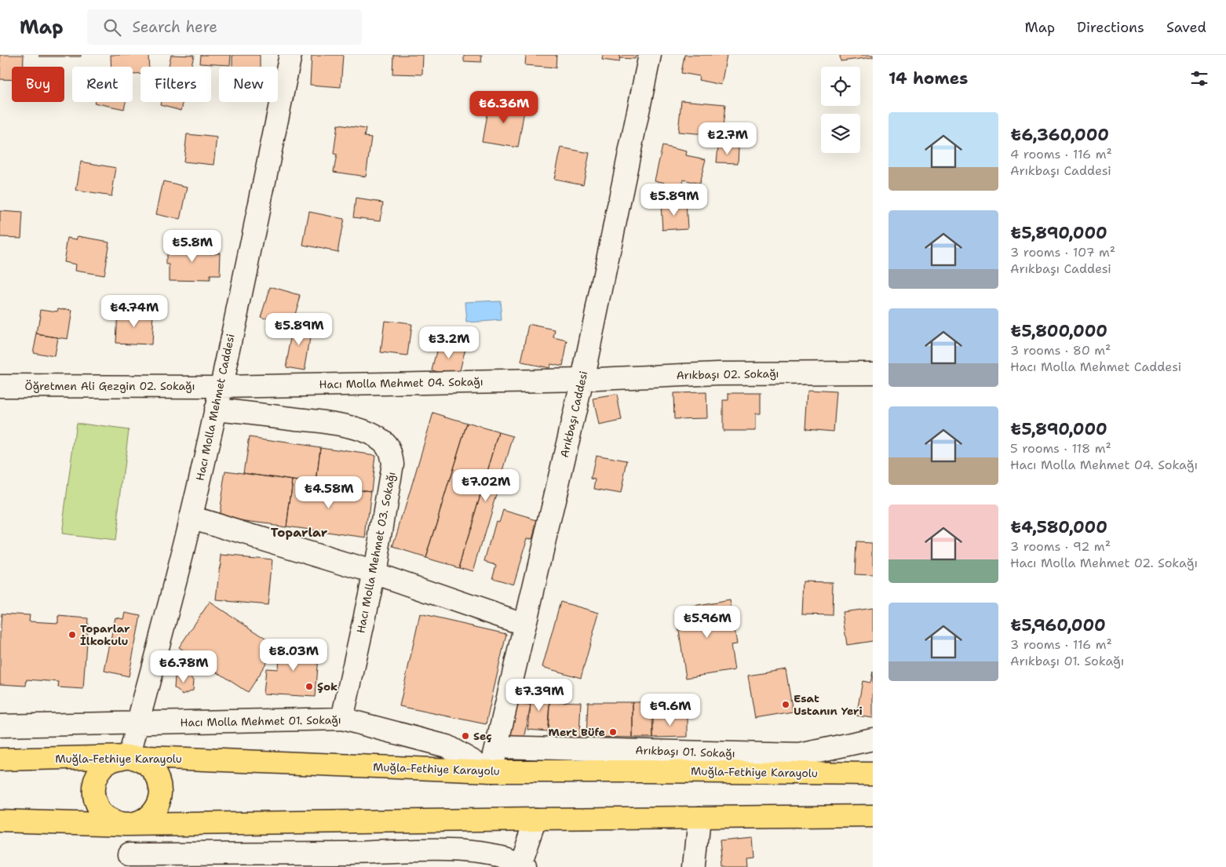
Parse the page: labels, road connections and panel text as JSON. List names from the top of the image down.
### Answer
{
  "streets": {
    "highway": ["Muğla-Fethiye Karayolu"],
    "street": [
      "Arıkbaşı 02. Sokağı",
      "Hacı Molla Mehmet 04. Sokağı",
      "Öğretmen Ali Gezgin 02. Sokağı",
      "Hacı Molla Mehmet Caddesi",
      "Arıkbaşı Caddesi",
      "Hacı Molla Mehmet 03. Sokağı",
      "Hacı Molla Mehmet 01. Sokağı",
      "Arıkbaşı 01. Sokağı"
    ]
  },
  "crossings": [
    ["Arıkbaşı 02. Sokağı", "Hacı Molla Mehmet 04. Sokağı"],
    ["Arıkbaşı 02. Sokağı", "Arıkbaşı Caddesi"],
    ["Hacı Molla Mehmet 04. Sokağı", "Öğretmen Ali Gezgin 02. Sokağı"],
    ["Hacı Molla Mehmet 04. Sokağı", "Hacı Molla Mehmet Caddesi"],
    ["Hacı Molla Mehmet 04. Sokağı", "Arıkbaşı Caddesi"],
    ["Öğretmen Ali Gezgin 02. Sokağı", "Hacı Molla Mehmet Caddesi"],
    ["Hacı Molla Mehmet Caddesi", "Hacı Molla Mehmet 03. Sokağı"],
    ["Hacı Molla Mehmet Caddesi", "Hacı Molla Mehmet 01. Sokağı"],
    ["Hacı Molla Mehmet Caddesi", "Muğla-Fethiye Karayolu"],
    ["Arıkbaşı Caddesi", "Hacı Molla Mehmet 01. Sokağı"],
    ["Arıkbaşı Caddesi", "Arıkbaşı 01. Sokağı"],
    ["Arıkbaşı Caddesi", "Muğla-Fethiye Karayolu"],
    ["Hacı Molla Mehmet 03. Sokağı", "Hacı Molla Mehmet 01. Sokağı"],
    ["Hacı Molla Mehmet 01. Sokağı", "Muğla-Fethiye Karayolu"]
  ],
  "districts": ["Toparlar"],
  "places": [
    "Toparlar İlkokulu",
    "Şok",
    "Esat Ustanın Yeri",
    "Mert Büfe",
    "Seç"
  ],
  "page": {
    "header": "Map",
    "search": "Search here",
    "nav": ["Map", "Directions", "Saved"],
    "heading": "14 homes",
    "chip": [
      "Buy",
      "Rent",
      "Filters",
      "New"
    ],
    "price": [
      "₺6.36M",
      "₺2.7M",
      "₺5.89M",
      "₺5.8M",
      "₺4.74M",
      "₺5.89M",
      "₺3.2M",
      "₺7.02M",
      "₺4.58M",
      "₺5.96M",
      "₺8.03M",
      "₺6.78M",
      "₺7.39M",
      "₺9.6M"
    ],
    "list": [
      {
        "name": "₺6,360,000",
        "note": "4 rooms · 116 m² · Arıkbaşı Caddesi"
      },
      {
        "name": "₺5,890,000",
        "note": "3 rooms · 107 m² · Arıkbaşı Caddesi"
      },
      {
        "name": "₺5,800,000",
        "note": "3 rooms · 80 m² · Hacı Molla Mehmet Caddesi"
      },
      {
        "name": "₺5,890,000",
        "note": "5 rooms · 118 m² · Hacı Molla Mehmet 04. Sokağı"
      },
      {
        "name": "₺4,580,000",
        "note": "3 rooms · 92 m² · Hacı Molla Mehmet 02. Sokağı"
      },
      {
        "name": "₺5,960,000",
        "note": "3 rooms · 116 m² · Arıkbaşı 01. Sokağı"
      }
    ]
  }
}
